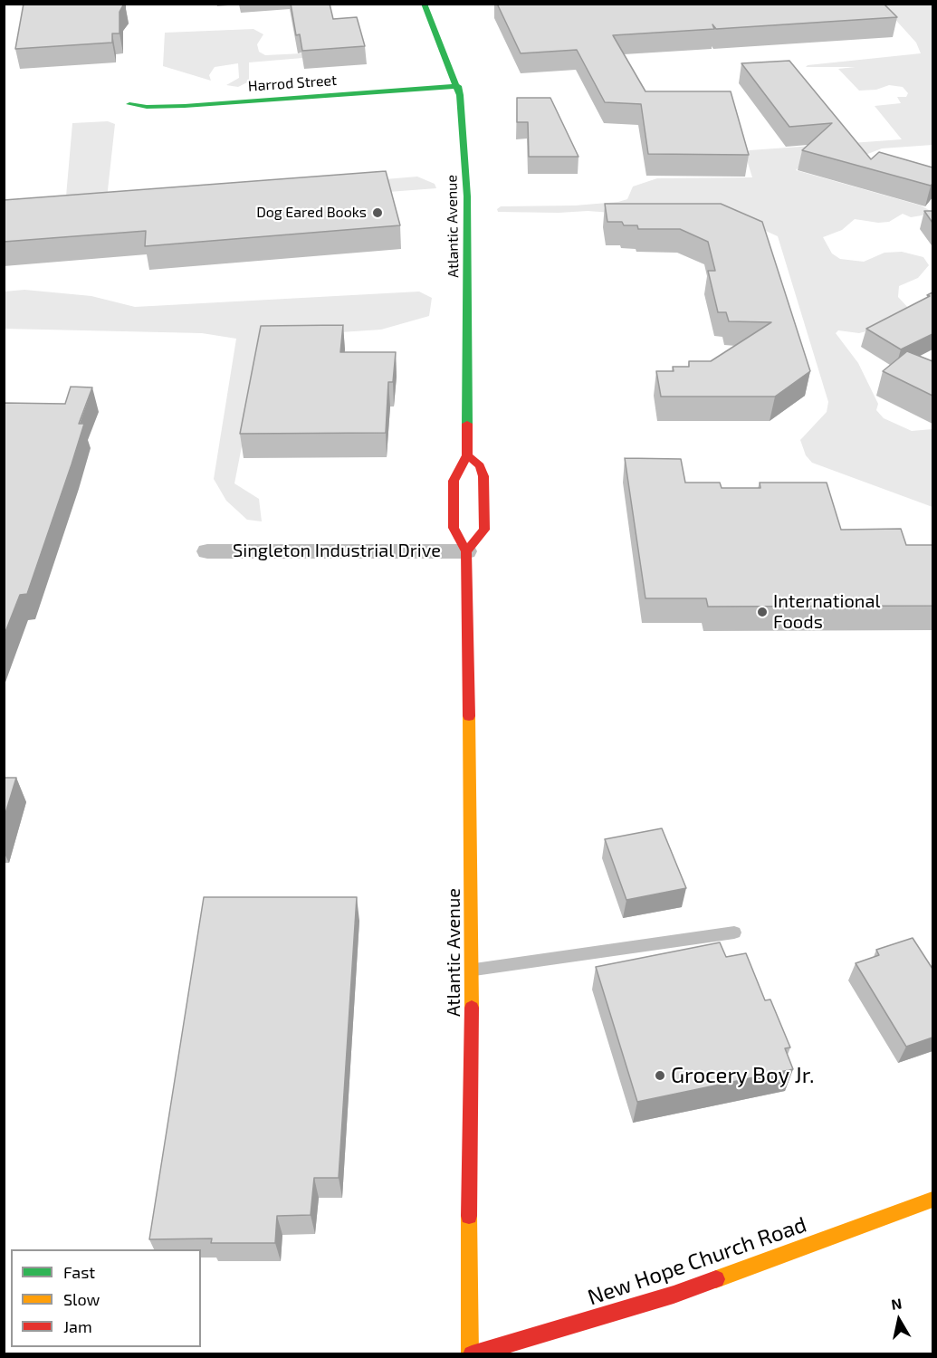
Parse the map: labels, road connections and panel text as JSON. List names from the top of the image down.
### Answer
{
  "streets": {
    "main road": ["Harrod Street", "Atlantic Avenue", "New Hope Church Road"],
    "street": ["Singleton Industrial Drive"]
  },
  "crossings": [
    ["Harrod Street", "Atlantic Avenue"],
    ["Atlantic Avenue", "Singleton Industrial Drive"],
    ["Atlantic Avenue", "New Hope Church Road"]
  ],
  "places": ["Dog Eared Books", "International Foods", "Grocery Boy Jr."],
  "legend": ["Fast", "Slow", "Jam"],
  "north": "top"
}
